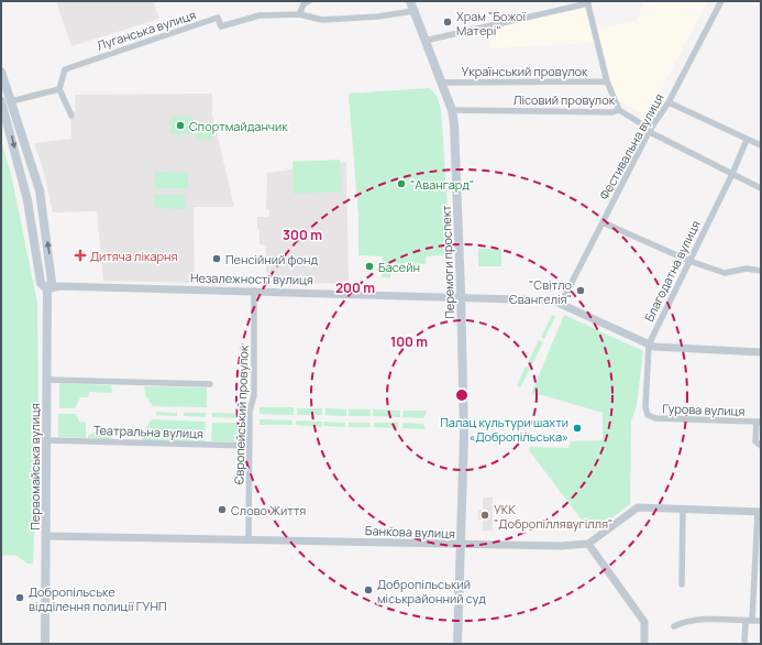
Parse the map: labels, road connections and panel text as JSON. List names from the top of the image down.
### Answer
{
  "streets": {
    "main road": ["Перемоги проспект", "Первомайська вулиця"],
    "street": [
      "Луганська вулиця",
      "Український провулок",
      "Лісовий провулок",
      "Фестивальна вулиця",
      "Благодатна вулиця",
      "Незалежності вулиця",
      "Гурова вулиця",
      "Європейський провулок",
      "Театральна вулиця",
      "Банкова вулиця"
    ]
  },
  "crossings": [
    ["Луганська вулиця", "Перемоги проспект"],
    ["Український провулок", "Перемоги проспект"],
    ["Лісовий провулок", "Фестивальна вулиця"],
    ["Лісовий провулок", "Перемоги проспект"],
    ["Лісовий провулок", "Благодатна вулиця"],
    ["Фестивальна вулиця", "Незалежності вулиця"],
    ["Перемоги проспект", "Незалежності вулиця"],
    ["Перемоги проспект", "Банкова вулиця"],
    ["Благодатна вулиця", "Незалежності вулиця"],
    ["Благодатна вулиця", "Гурова вулиця"],
    ["Незалежності вулиця", "Європейський провулок"],
    ["Незалежності вулиця", "Первомайська вулиця"],
    ["Європейський провулок", "Театральна вулиця"],
    ["Європейський провулок", "Банкова вулиця"],
    ["Театральна вулиця", "Первомайська вулиця"],
    ["Первомайська вулиця", "Банкова вулиця"]
  ],
  "places": {
    "other": [
      "Храм \"Божої Матері\"",
      "Спортмайданчик",
      "\"Авангард\"",
      "Пенсійний фонд",
      "Басейн",
      "\"Світло Євангелія\"",
      "Палац культури шахти «Добропільська»",
      "Слово Життя",
      "УКК \"Добропіллявугілля\"",
      "Добропільський міськрайонний суд",
      "Добропільське відділення полиції ГУНП"
    ],
    "health": ["Дитяча лікарня"]
  },
  "rings": ["300 m", "200 m", "100 m"]
}
